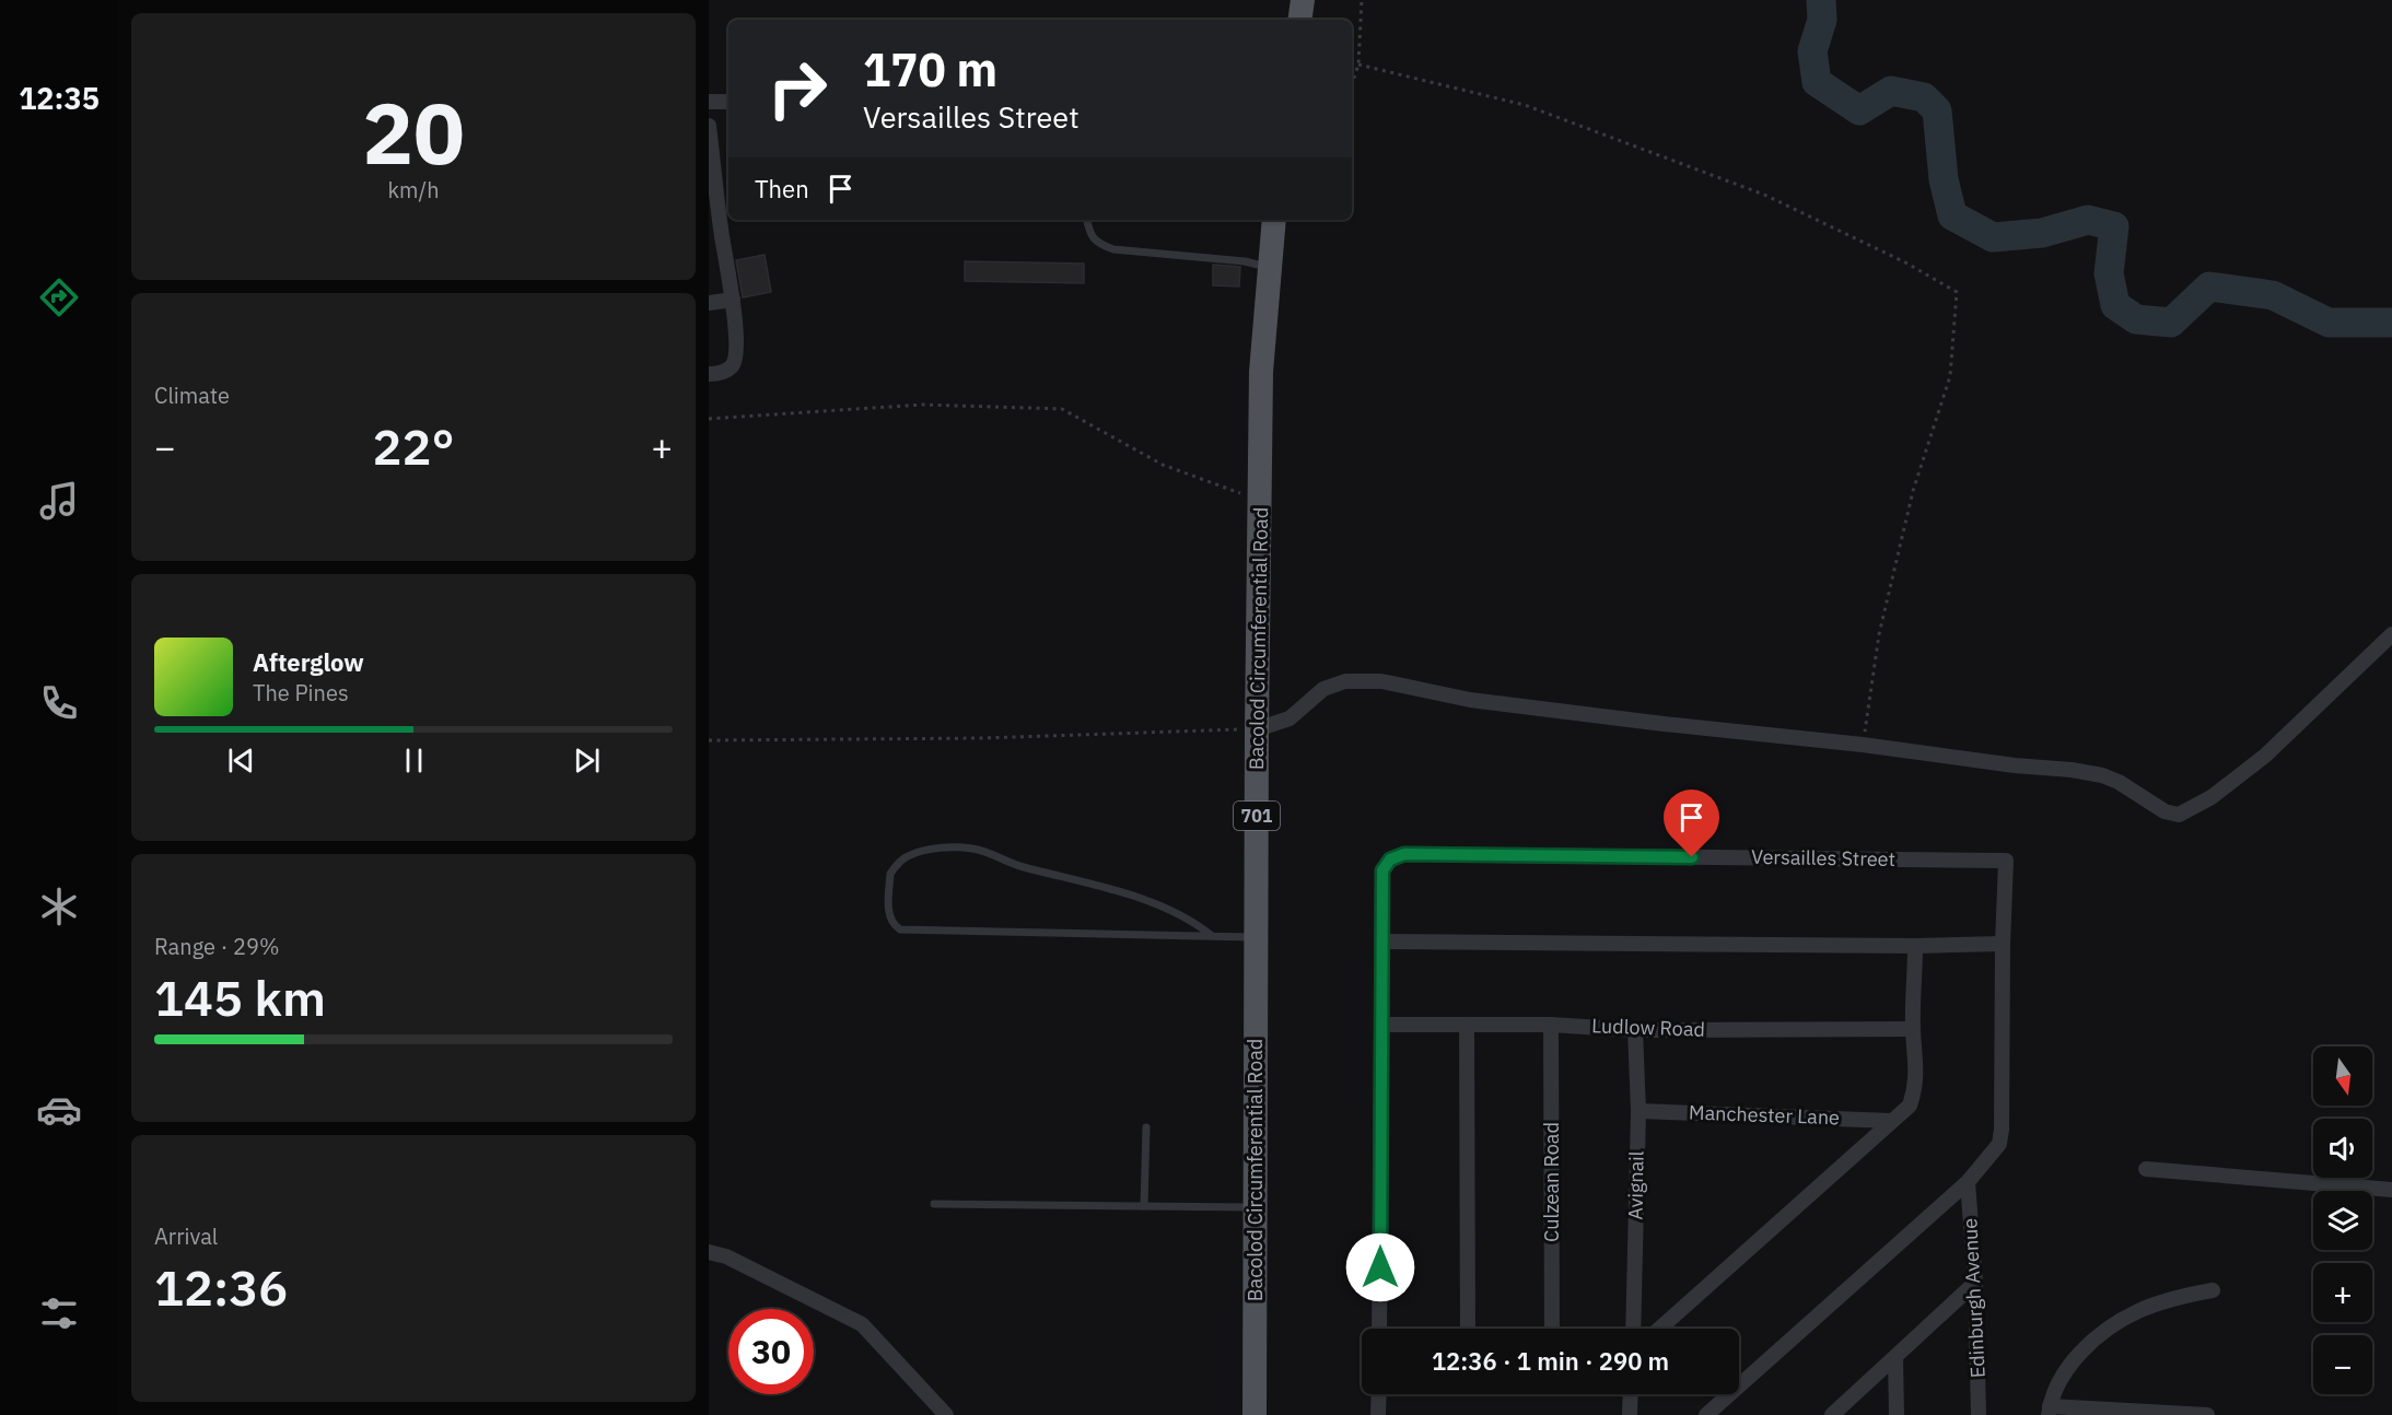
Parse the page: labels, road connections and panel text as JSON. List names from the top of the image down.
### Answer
{
  "streets": {
    "main road": ["Bacolod Circumferential Road", "701"],
    "street": [
      "Versailles Street",
      "Ludlow Road",
      "Manchester Lane",
      "Culzean Road",
      "Avignail",
      "Edinburgh Avenue"
    ]
  },
  "crossings": [
    ["Ludlow Road", "Culzean Road"],
    ["Ludlow Road", "Avignail"],
    ["Manchester Lane", "Avignail"]
  ],
  "north": "bottom",
  "page": {
    "tabs": "12:35",
    "tile": [
      ["20", "km/h"],
      "Climate",
      ["Range · 29%", "145 km"],
      ["Arrival", "12:36"]
    ],
    "turn": ["170 m", "Versailles Street"],
    "then": "Then",
    "heat": ["−", "22°", "+"],
    "song": ["Afterglow", "The Pines"],
    "map_buttons": ["+", "−"],
    "limit": "30",
    "trip": "12:36 · 1 min · 290 m"
  }
}
